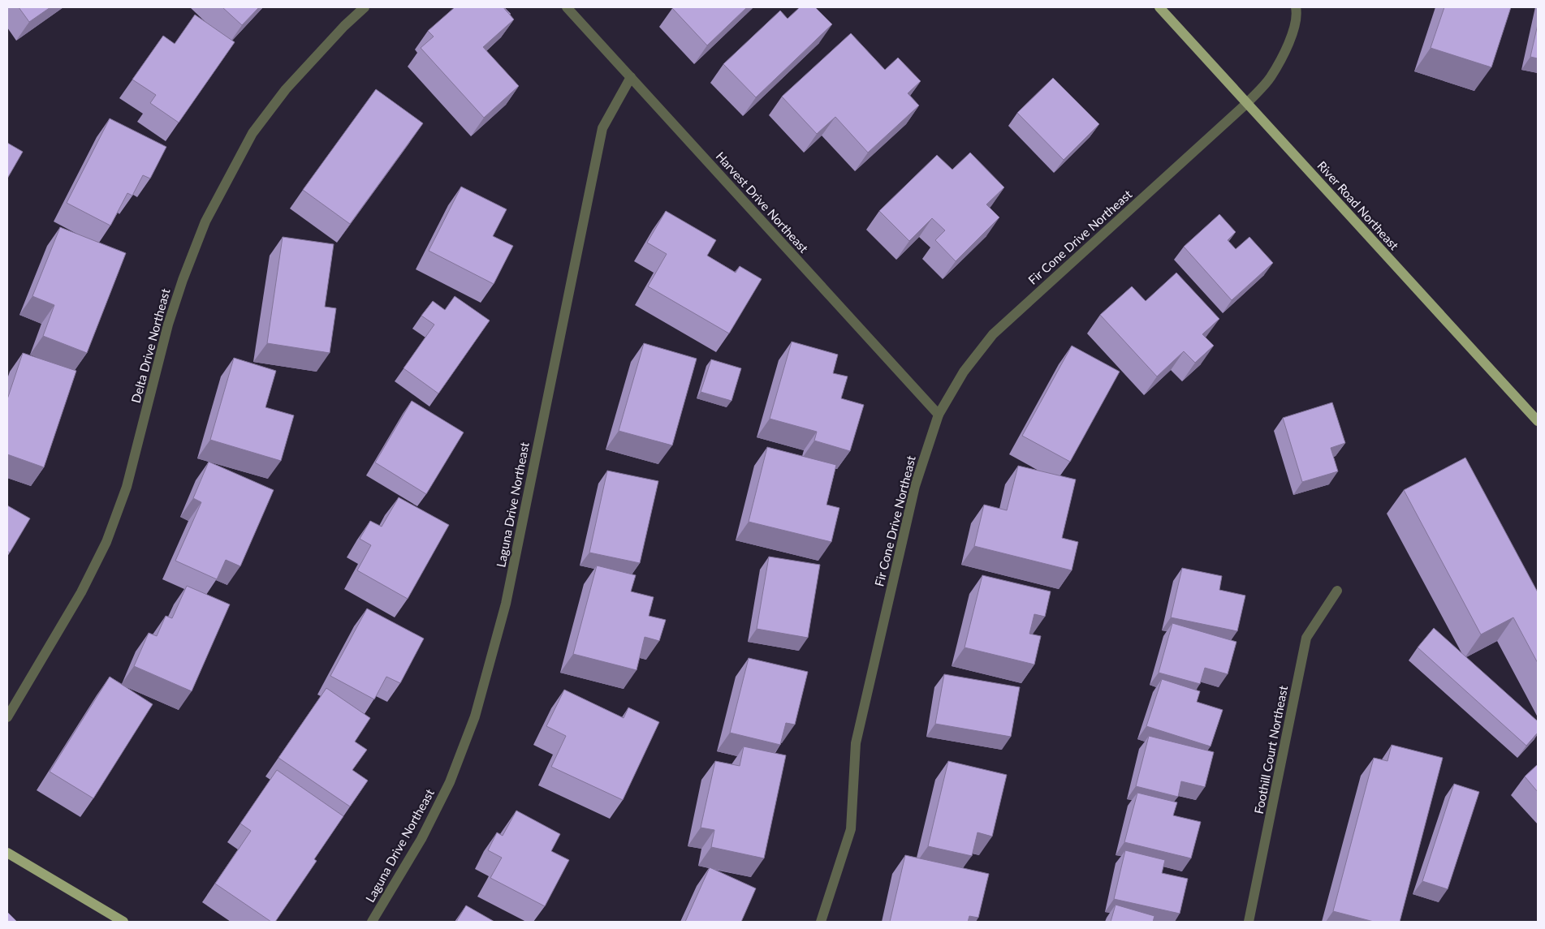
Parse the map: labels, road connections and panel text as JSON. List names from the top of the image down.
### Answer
{
  "streets": {
    "main road": ["River Road Northeast"],
    "street": [
      "Harvest Drive Northeast",
      "Fir Cone Drive Northeast",
      "Delta Drive Northeast",
      "Laguna Drive Northeast",
      "Foothill Court Northeast"
    ]
  },
  "crossings": [
    ["Harvest Drive Northeast", "Fir Cone Drive Northeast"],
    ["Harvest Drive Northeast", "Laguna Drive Northeast"],
    ["River Road Northeast", "Fir Cone Drive Northeast"]
  ]
}
